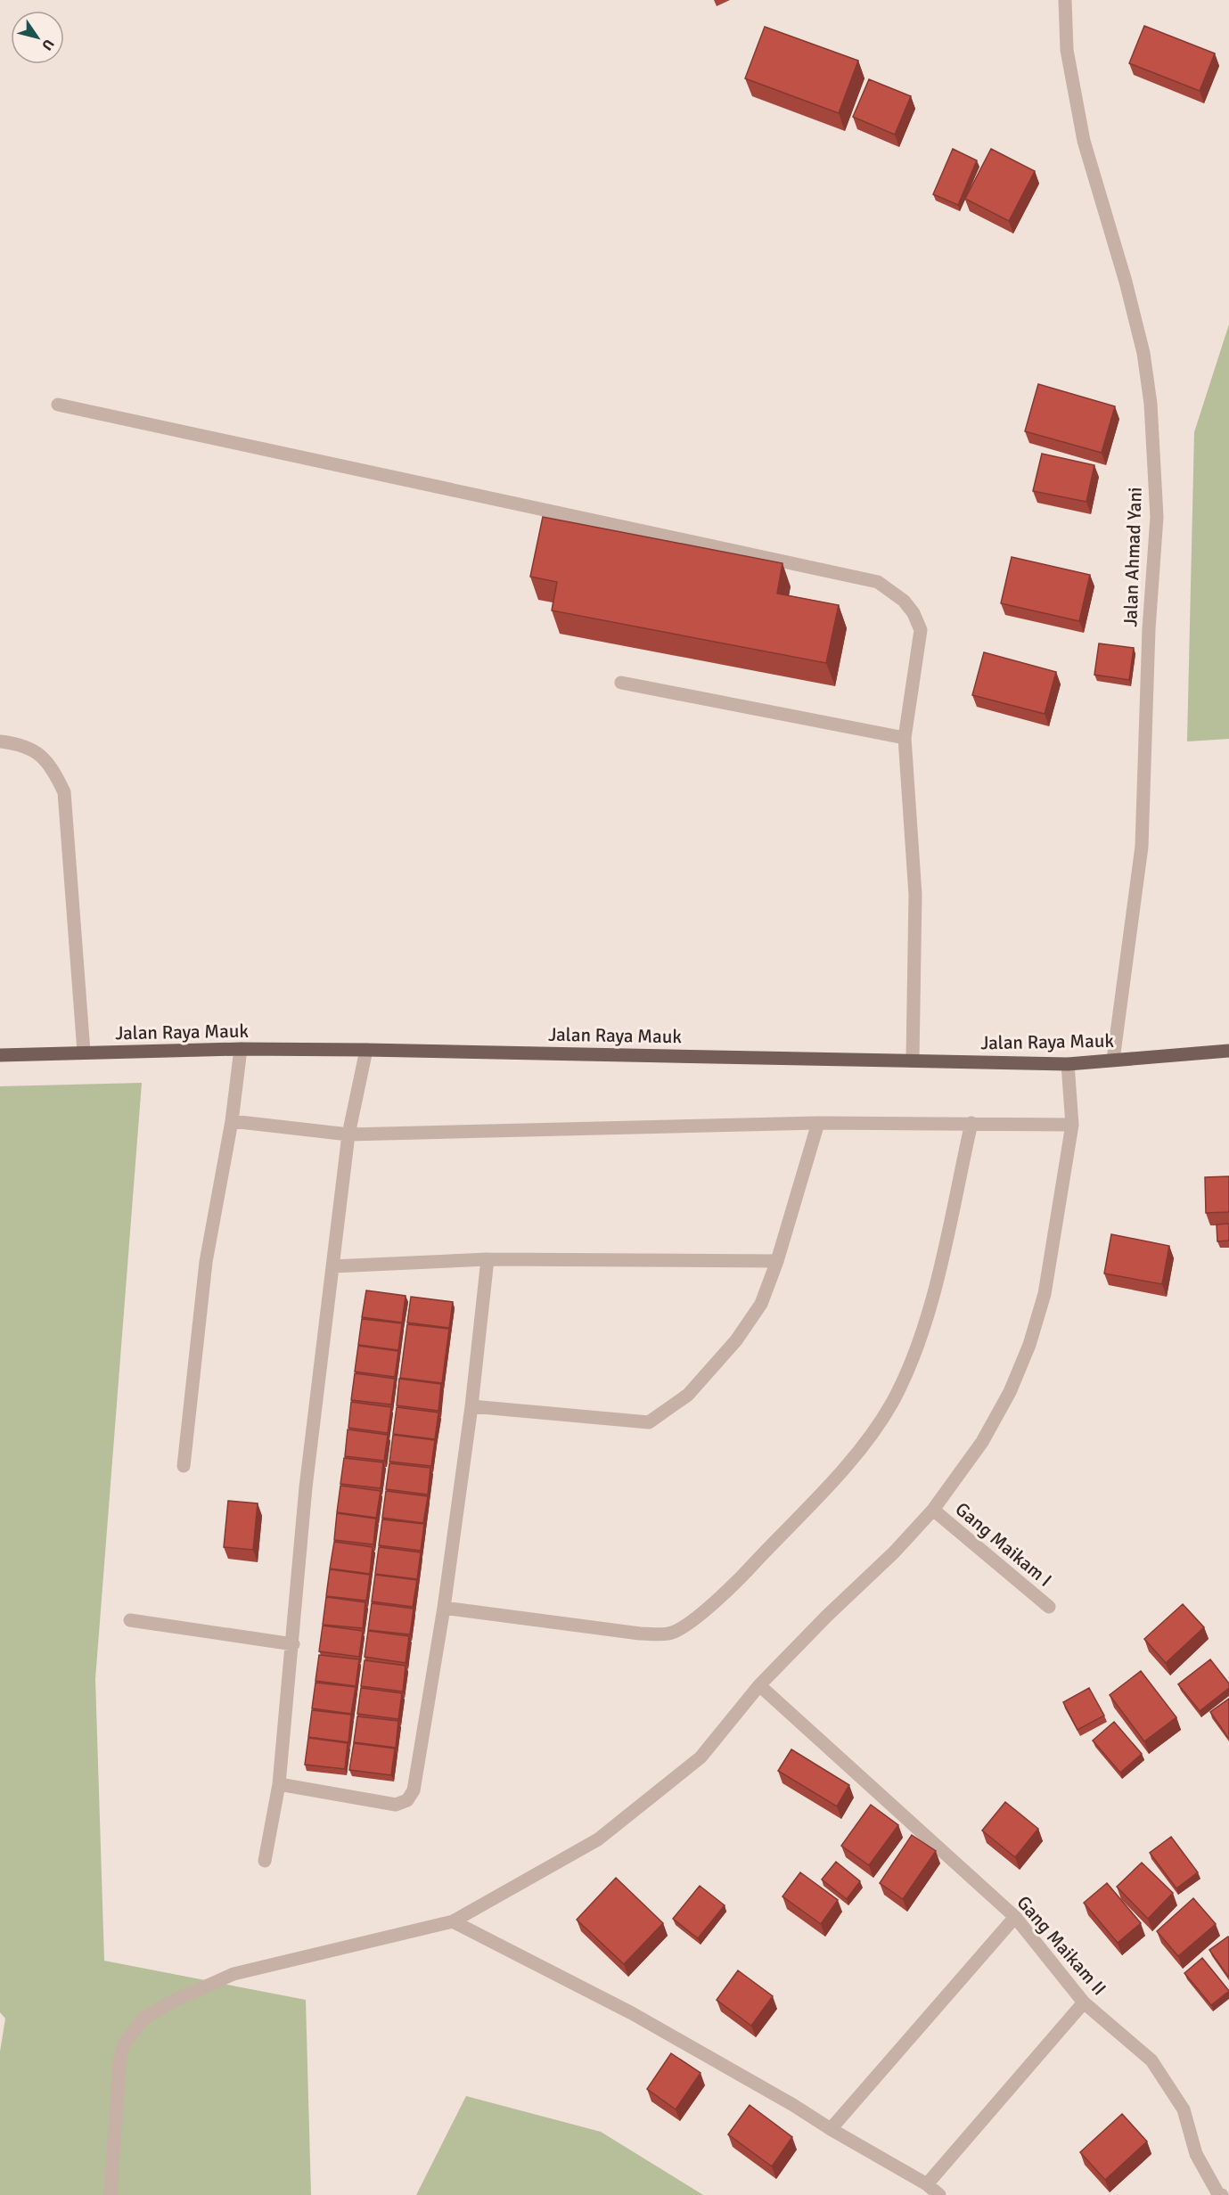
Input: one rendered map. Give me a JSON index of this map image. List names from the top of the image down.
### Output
{
  "streets": {
    "main road": ["Jalan Raya Mauk"],
    "street": ["Jalan Ahmad Yani", "Gang Maikam I", "Gang Maikam II"]
  },
  "crossings": [
    ["Jalan Ahmad Yani", "Jalan Raya Mauk"]
  ],
  "north": "bottom right"
}
